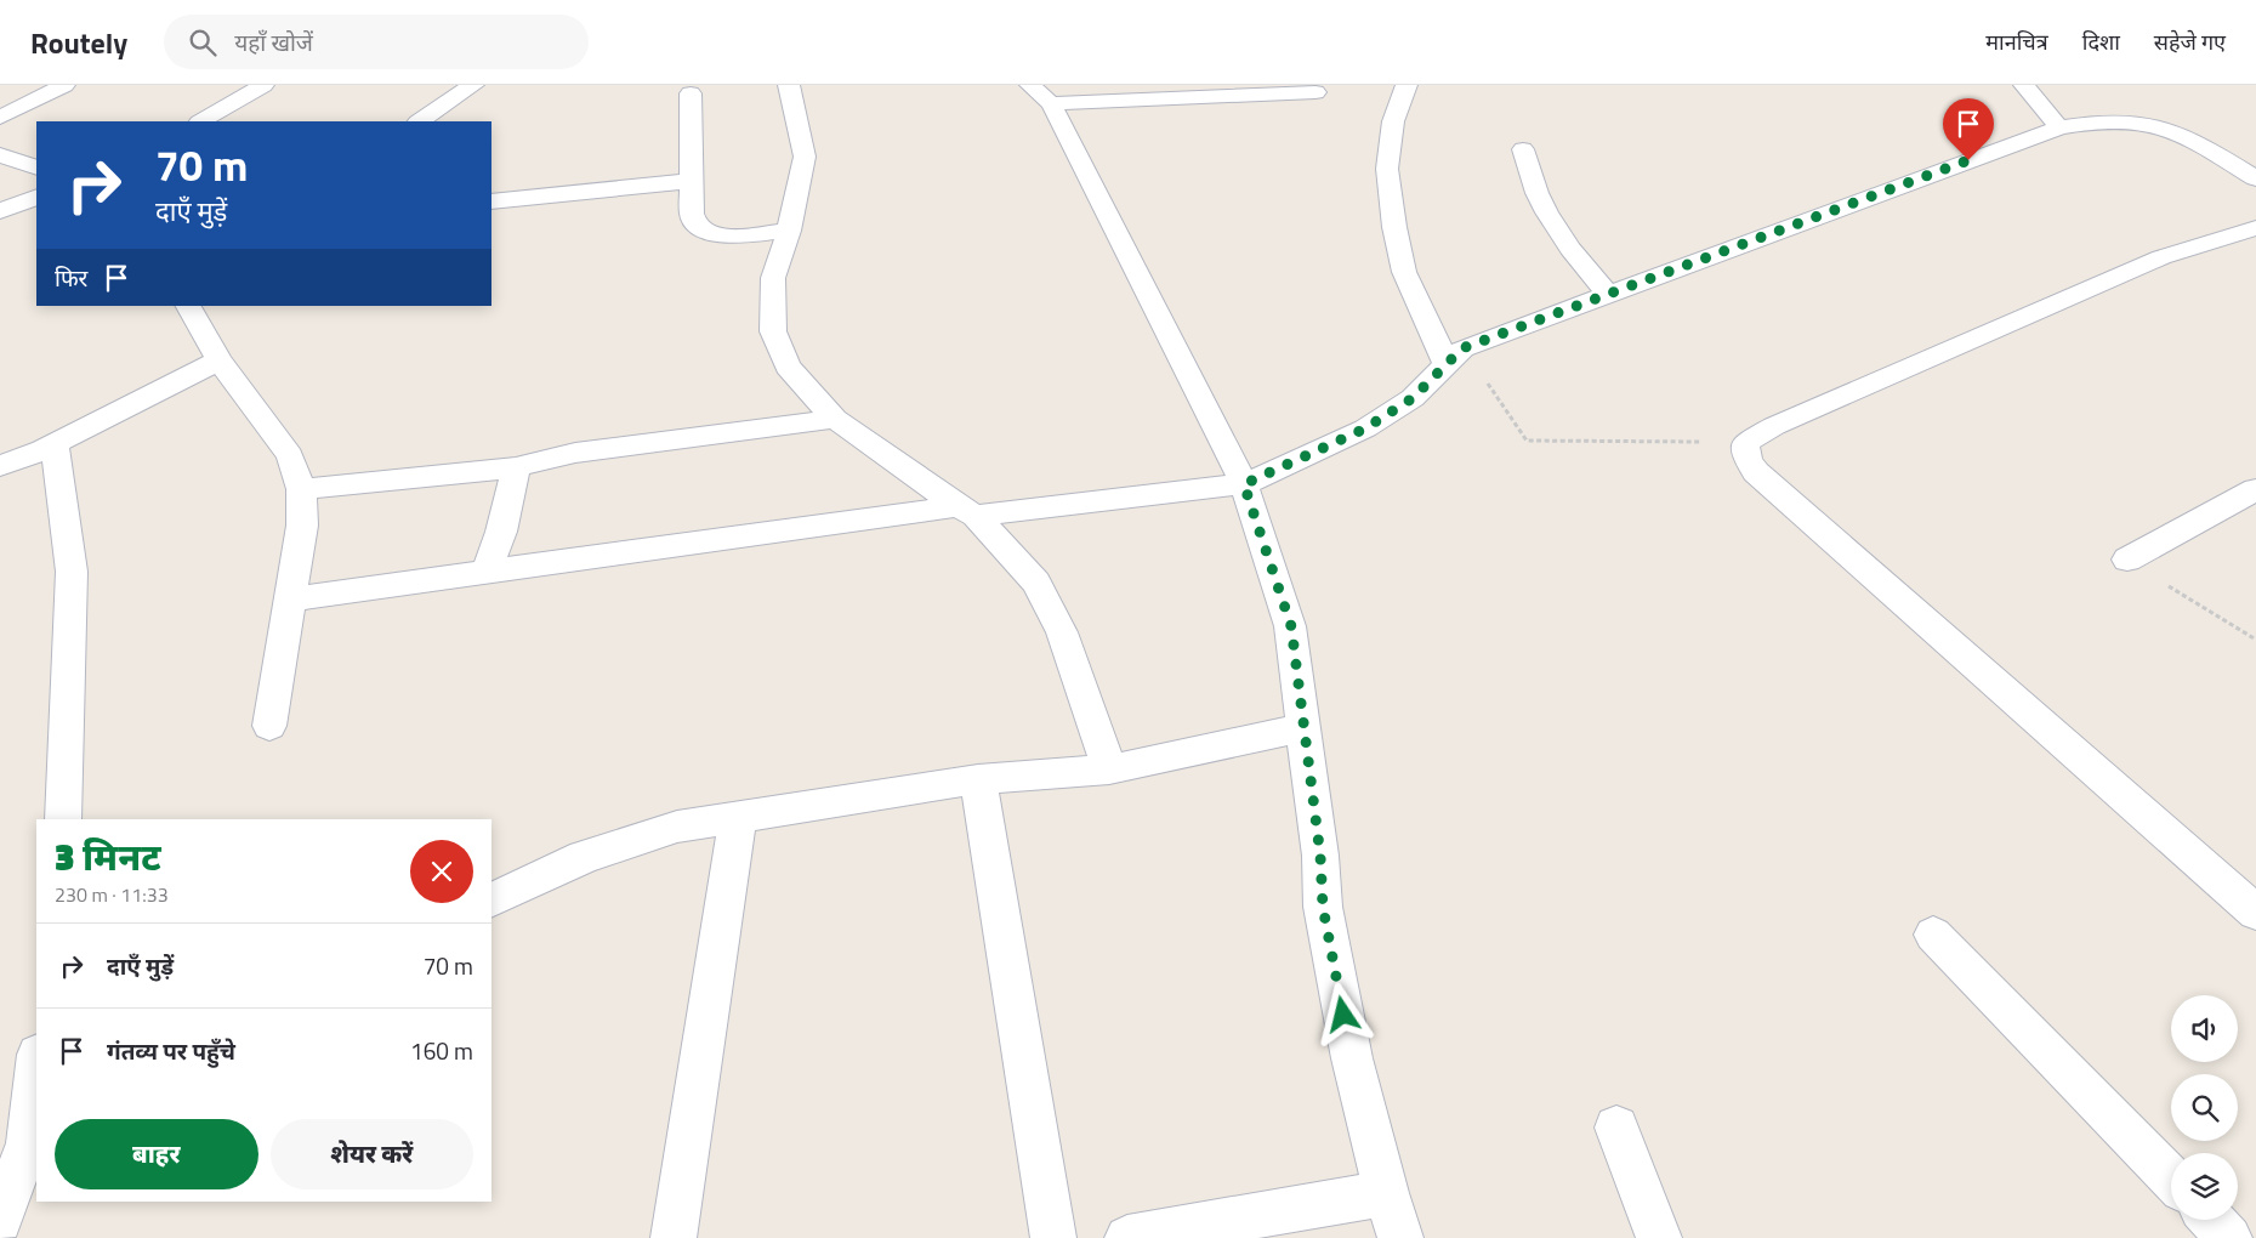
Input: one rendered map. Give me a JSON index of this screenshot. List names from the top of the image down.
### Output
{
  "page": {
    "header": "Routely",
    "search": "यहाँ खोजें",
    "nav": ["मानचित्र", "दिशा", "सहेजे गए"],
    "turn": ["70 m", "दाएँ मुड़ें"],
    "then": "फिर",
    "heading": ["3 मिनट", "230 m · 11:33"],
    "list": [
      {
        "name": "दाएँ मुड़ें",
        "value": "70 m"
      },
      {
        "name": "गंतव्य पर पहुँचे",
        "value": "160 m"
      }
    ],
    "buttons": ["बाहर", "शेयर करें"]
  }
}
